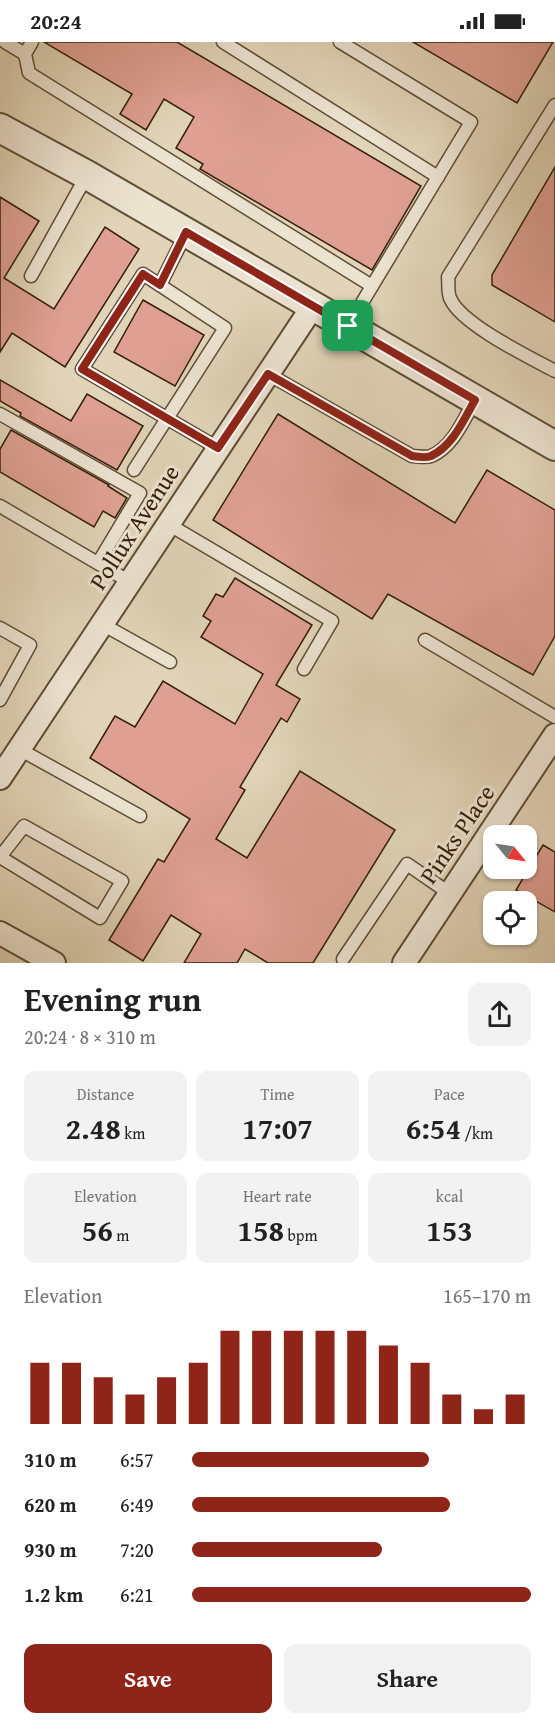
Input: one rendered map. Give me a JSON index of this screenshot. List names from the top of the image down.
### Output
{
  "streets": {
    "street": ["Pollux Avenue", "Pinks Place"]
  },
  "north": "bottom right",
  "page": {
    "status": "20:24",
    "heading": ["Evening run", "20:24 · 8 × 310 m"],
    "stats": [
      ["Distance", "2.48 km"],
      ["Time", "17:07"],
      ["Pace", "6:54 /km"],
      ["Elevation", "56 m"],
      ["Heart rate", "158 bpm"],
      ["kcal", "153"]
    ],
    "chart": ["Elevation", "165–170 m"],
    "list": [
      {
        "name": "310 m",
        "note": "6:57"
      },
      {
        "name": "620 m",
        "note": "6:49"
      },
      {
        "name": "930 m",
        "note": "7:20"
      },
      {
        "name": "1.2 km",
        "note": "6:21"
      }
    ],
    "buttons": ["Save", "Share"]
  }
}
